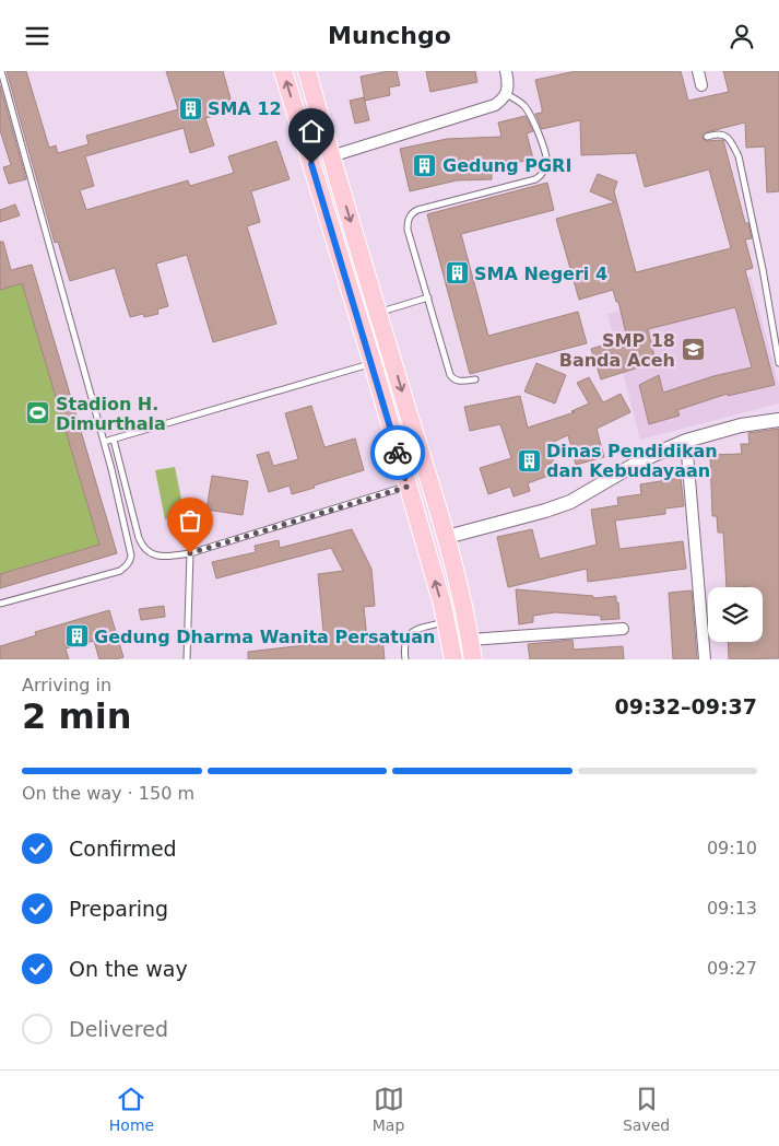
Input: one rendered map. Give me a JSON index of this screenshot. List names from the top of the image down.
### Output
{
  "places": {
    "building": [
      "SMA 12",
      "Gedung PGRI",
      "SMA Negeri 4",
      "Dinas Pendidikan dan Kebudayaan",
      "Gedung Dharma Wanita Persatuan"
    ],
    "school or university": ["SMP 18 Banda Aceh"],
    "sports": ["Stadion H. Dimurthala"]
  },
  "page": {
    "header": "Munchgo",
    "heading": ["2 min", "Arriving in", "09:32–09:37"],
    "bar": "On the way · 150 m",
    "list": [
      ["Confirmed", "09:10"],
      ["Preparing", "09:13"],
      ["On the way", "09:27"],
      "Delivered"
    ],
    "tabs": ["Home", "Map", "Saved"]
  }
}
